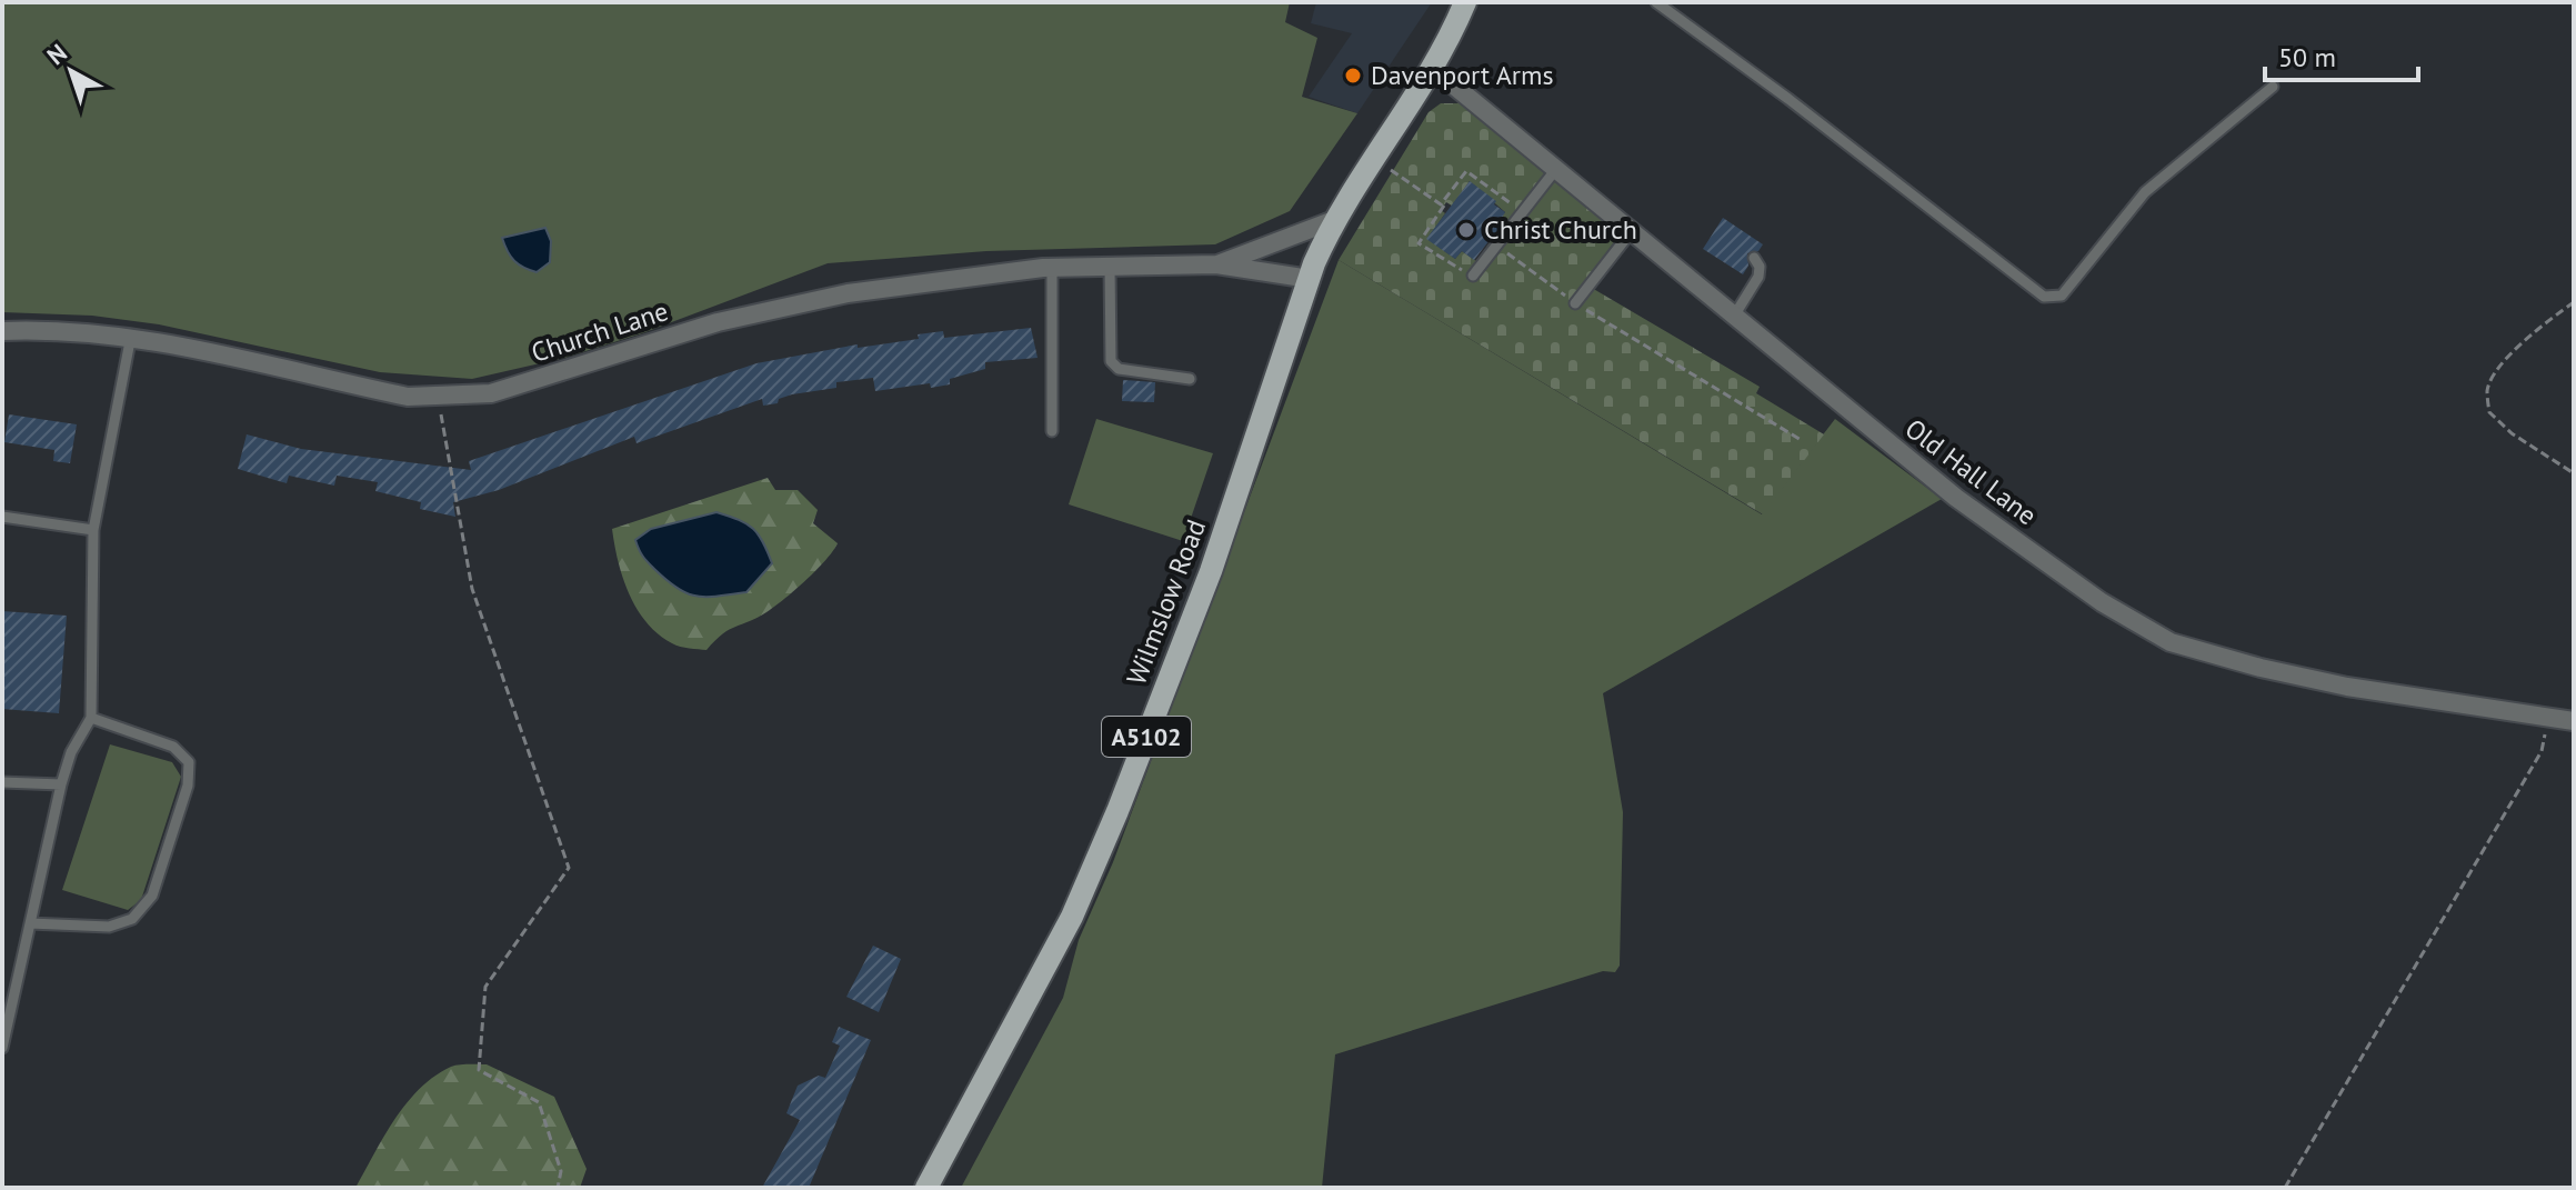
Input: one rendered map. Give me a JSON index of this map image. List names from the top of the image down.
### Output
{
  "streets": {
    "main road": ["Wilmslow Road", "A5102"],
    "street": ["Church Lane", "Old Hall Lane"]
  },
  "crossings": [
    ["Church Lane", "Wilmslow Road"],
    ["Church Lane", "A5102"],
    ["Old Hall Lane", "A5102"],
    ["Wilmslow Road", "A5102"]
  ],
  "places": ["Davenport Arms", "Christ Church"],
  "scale_bar": "50 m",
  "north": "top left"
}
